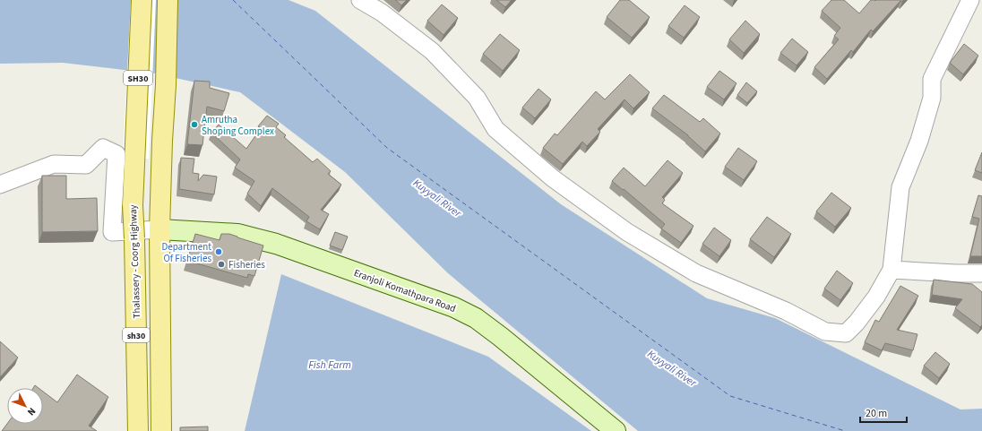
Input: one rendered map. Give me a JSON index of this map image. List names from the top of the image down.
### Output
{
  "streets": {
    "main road": [
      "SH30",
      "Thalassery - Coorg Highway",
      "Eranjoli Komathpara Road",
      "sh30"
    ]
  },
  "crossings": [
    ["SH30", "Eranjoli Komathpara Road"]
  ],
  "water": ["Kuyyali River", "Fish Farm"],
  "places": ["Amrutha Shoping Complex", "Department Of Fisheries", "Fisheries"],
  "scale_bar": "20 m",
  "north": "bottom right"
}
